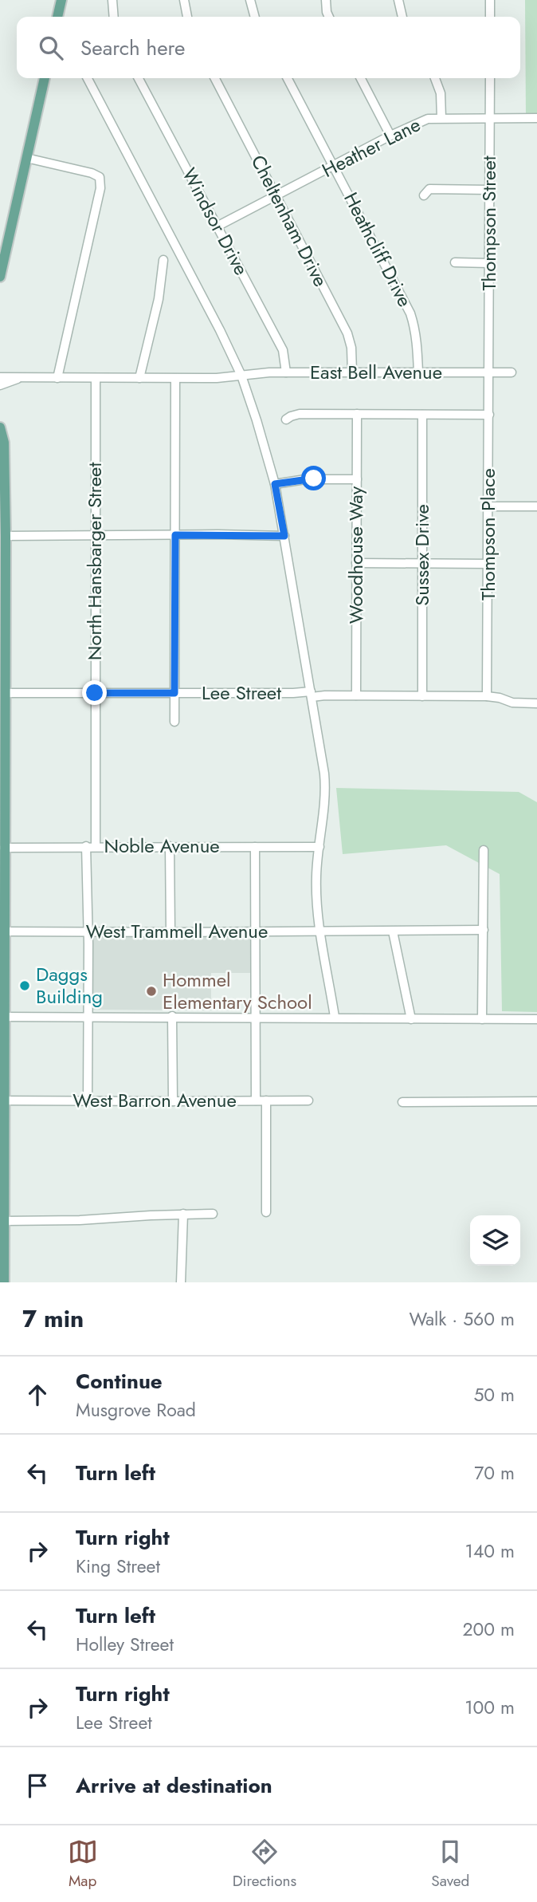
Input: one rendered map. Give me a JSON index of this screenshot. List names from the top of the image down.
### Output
{
  "streets": {
    "street": [
      "Heather Lane",
      "Cheltenham Drive",
      "Windsor Drive",
      "Thompson Street",
      "Heathcliff Drive",
      "East Bell Avenue",
      "Thompson Place",
      "Woodhouse Way",
      "Sussex Drive",
      "North Hansbarger Street",
      "Lee Street",
      "Noble Avenue",
      "West Trammell Avenue",
      "West Barron Avenue"
    ]
  },
  "crossings": [
    ["Heather Lane", "Cheltenham Drive"],
    ["Heather Lane", "Windsor Drive"],
    ["Heather Lane", "Thompson Street"],
    ["Heather Lane", "Heathcliff Drive"],
    ["Cheltenham Drive", "East Bell Avenue"],
    ["Windsor Drive", "East Bell Avenue"],
    ["Thompson Street", "East Bell Avenue"],
    ["Thompson Street", "Thompson Place"],
    ["Heathcliff Drive", "East Bell Avenue"],
    ["East Bell Avenue", "Thompson Place"],
    ["East Bell Avenue", "North Hansbarger Street"],
    ["Thompson Place", "Lee Street"],
    ["Woodhouse Way", "Lee Street"],
    ["Sussex Drive", "Lee Street"],
    ["North Hansbarger Street", "Lee Street"],
    ["North Hansbarger Street", "Noble Avenue"]
  ],
  "places": ["Daggs Building", "Hommel Elementary School"],
  "page": {
    "search": "Search here",
    "heading": ["7 min", "Walk · 560 m"],
    "list": [
      ["Continue", "Musgrove Road", "50 m"],
      ["Turn left", "70 m"],
      ["Turn right", "King Street", "140 m"],
      ["Turn left", "Holley Street", "200 m"],
      ["Turn right", "Lee Street", "100 m"],
      "Arrive at destination"
    ],
    "nav": ["Map", "Directions", "Saved"]
  }
}
